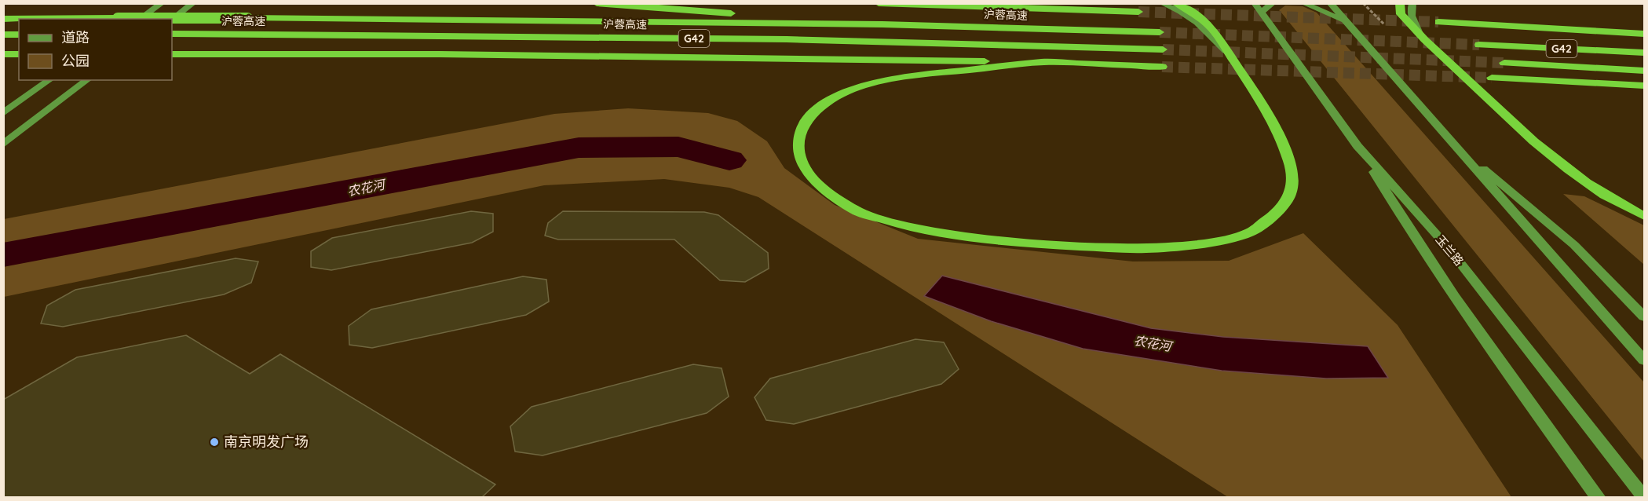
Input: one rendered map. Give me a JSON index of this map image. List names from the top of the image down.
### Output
{
  "streets": {
    "highway": ["沪蓉高速", "G42"],
    "main road": ["玉兰路"]
  },
  "water": ["农花河"],
  "places": ["南京明发广场"],
  "legend": ["道路", "公园"]
}
